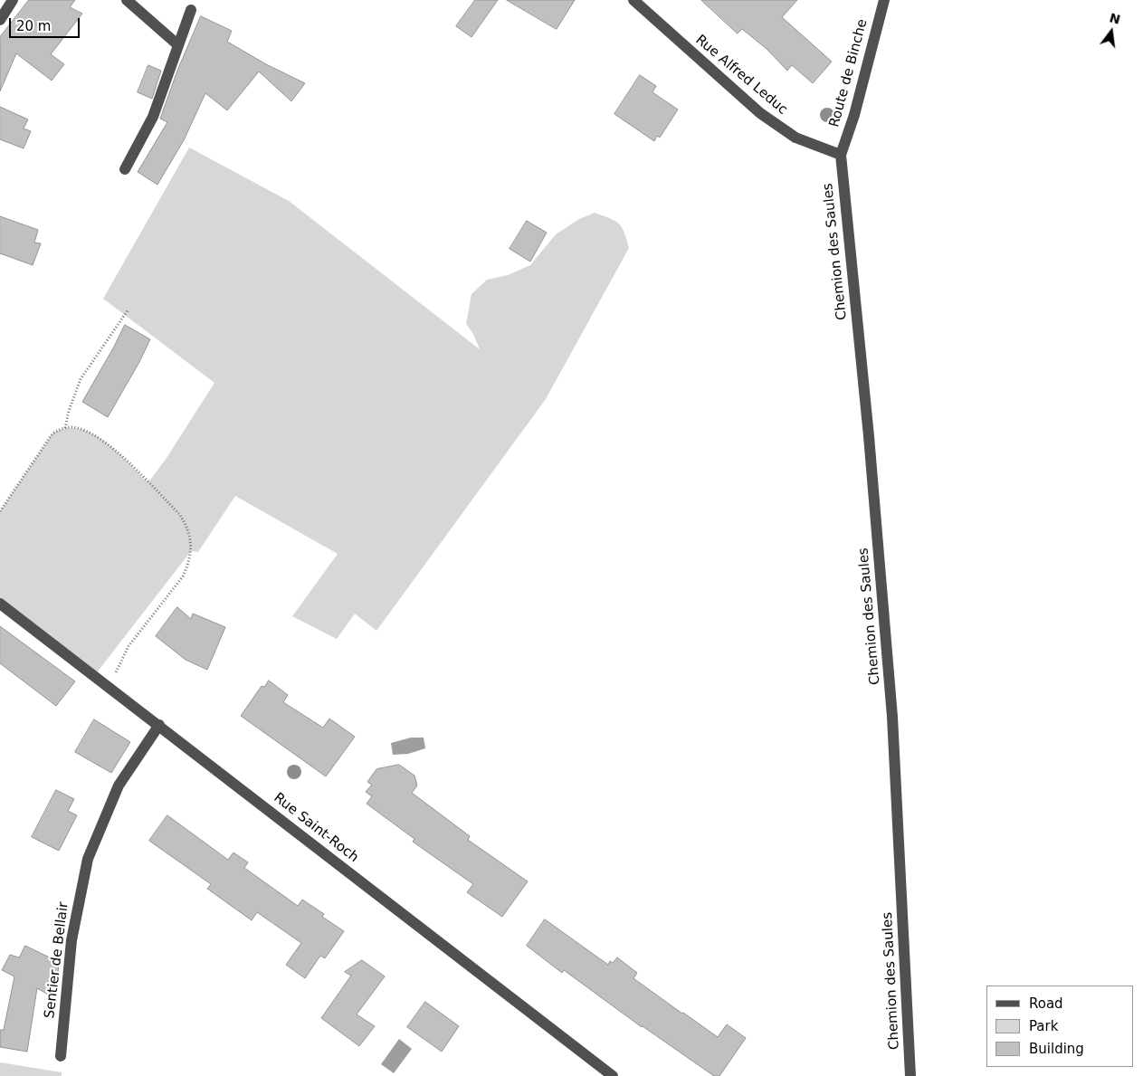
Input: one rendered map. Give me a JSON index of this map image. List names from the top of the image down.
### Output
{
  "streets": {
    "street": [
      "Route de Binche",
      "Rue Alfred Leduc",
      "Chemion des Saules",
      "Rue Saint-Roch",
      "Sentier de Bellair"
    ]
  },
  "crossings": [
    ["Route de Binche", "Rue Alfred Leduc"],
    ["Route de Binche", "Chemion des Saules"],
    ["Rue Alfred Leduc", "Chemion des Saules"],
    ["Rue Saint-Roch", "Sentier de Bellair"]
  ],
  "legend": ["Road", "Park", "Building"],
  "scale_bar": "20 m",
  "north": "top"
}
